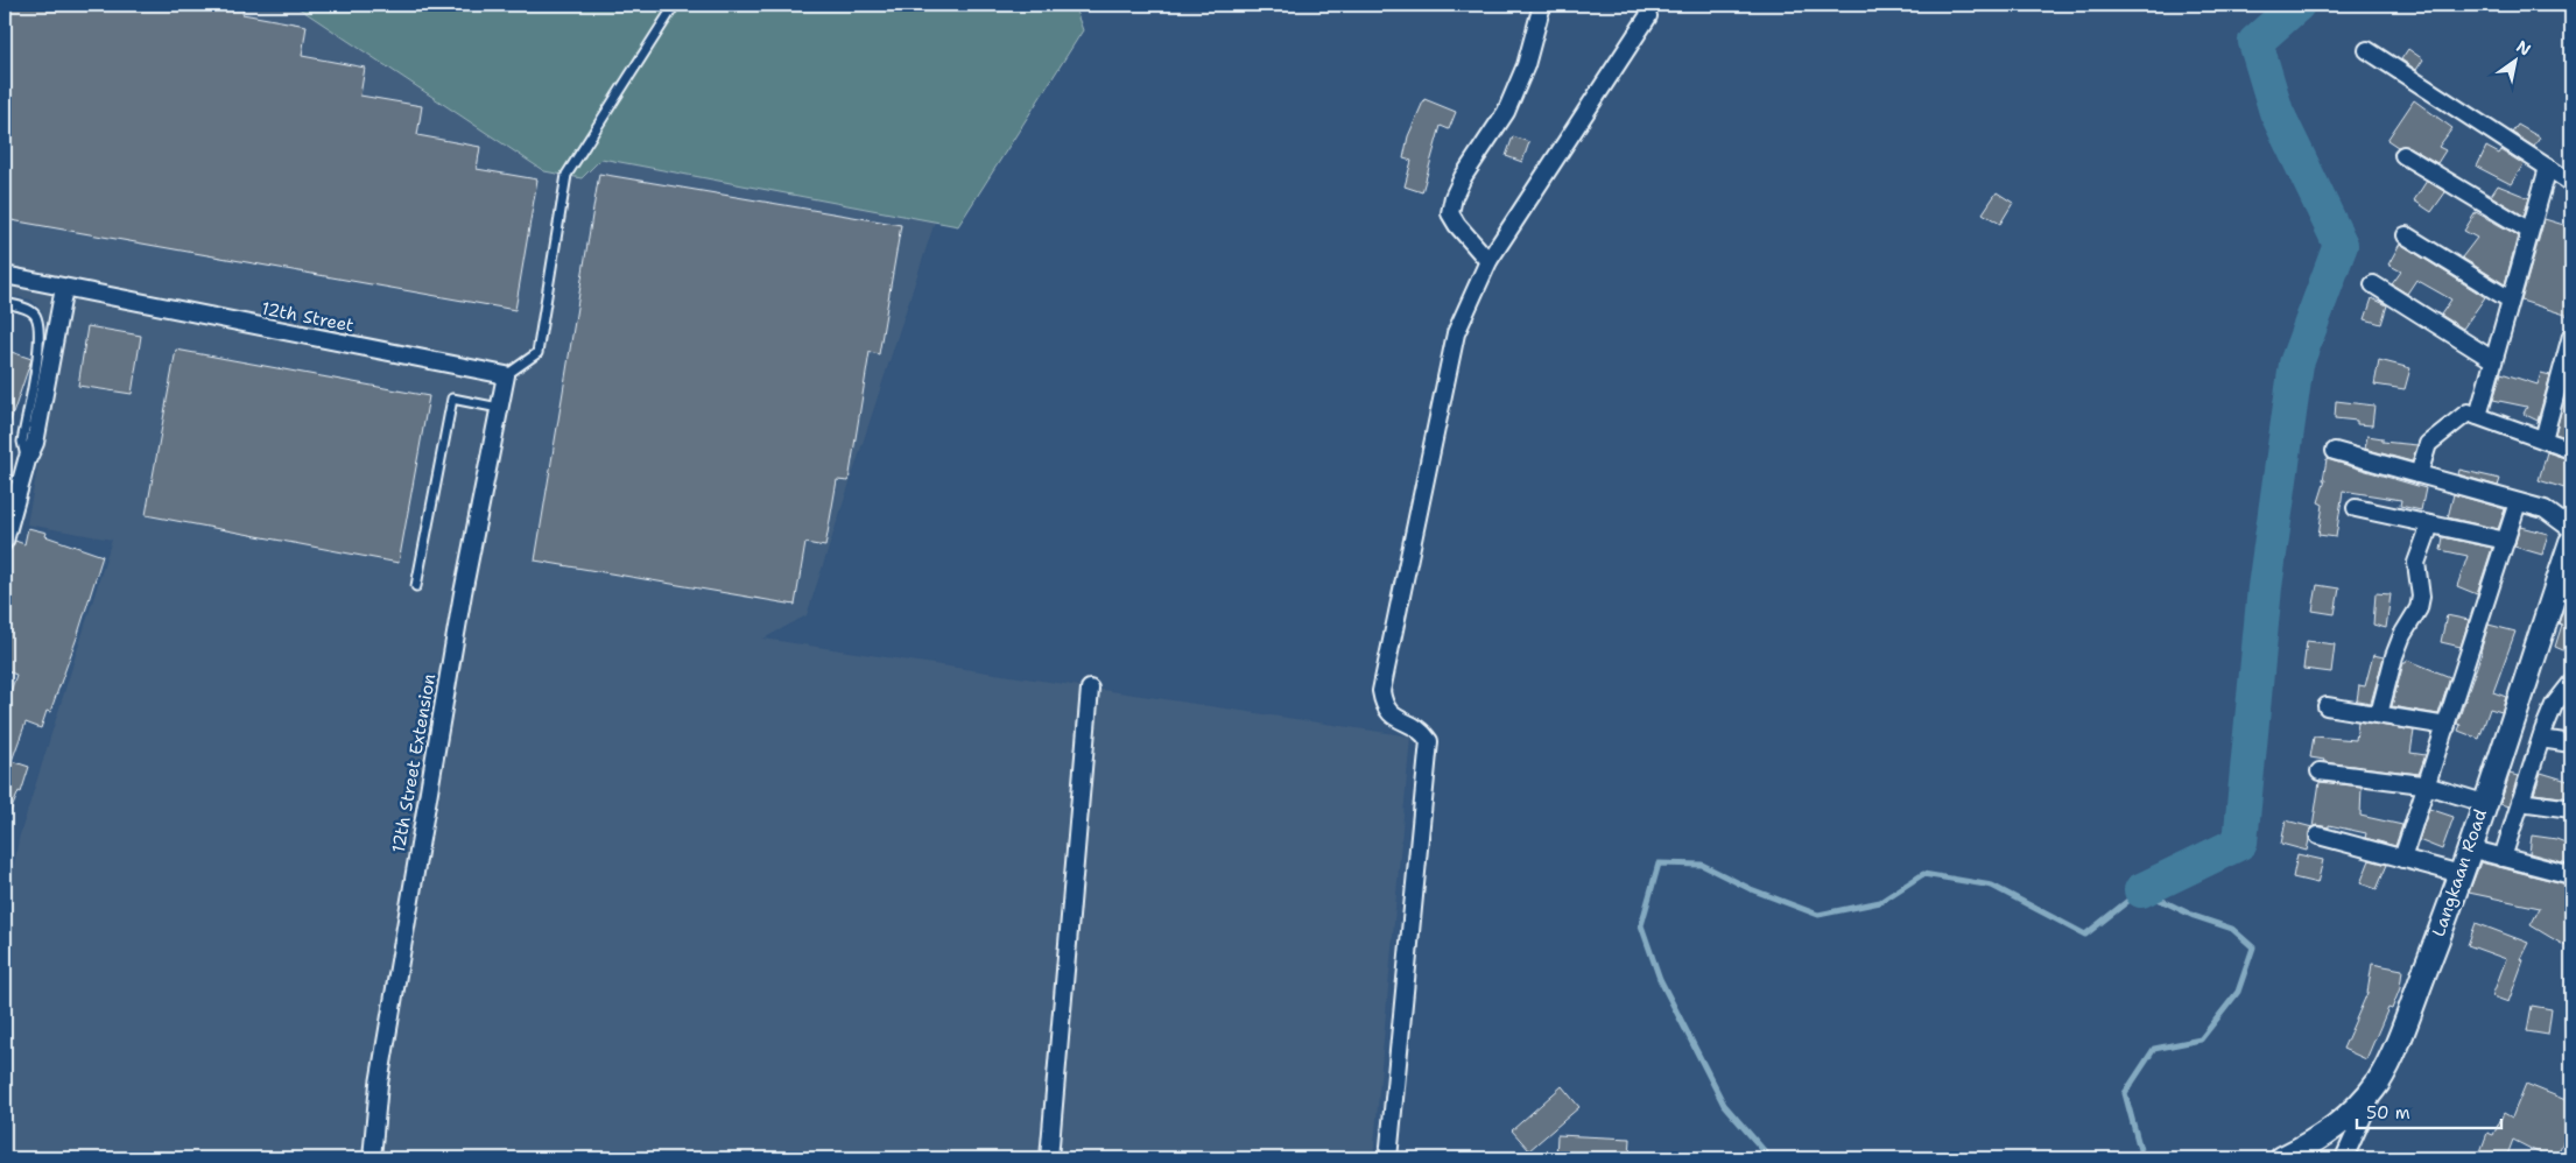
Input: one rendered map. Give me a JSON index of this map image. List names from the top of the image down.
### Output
{
  "streets": {
    "street": ["12th Street", "12th Street Extension", "Langkaan Road"]
  },
  "crossings": [
    ["12th Street", "12th Street Extension"]
  ],
  "scale_bar": "50 m",
  "north": "top right"
}
